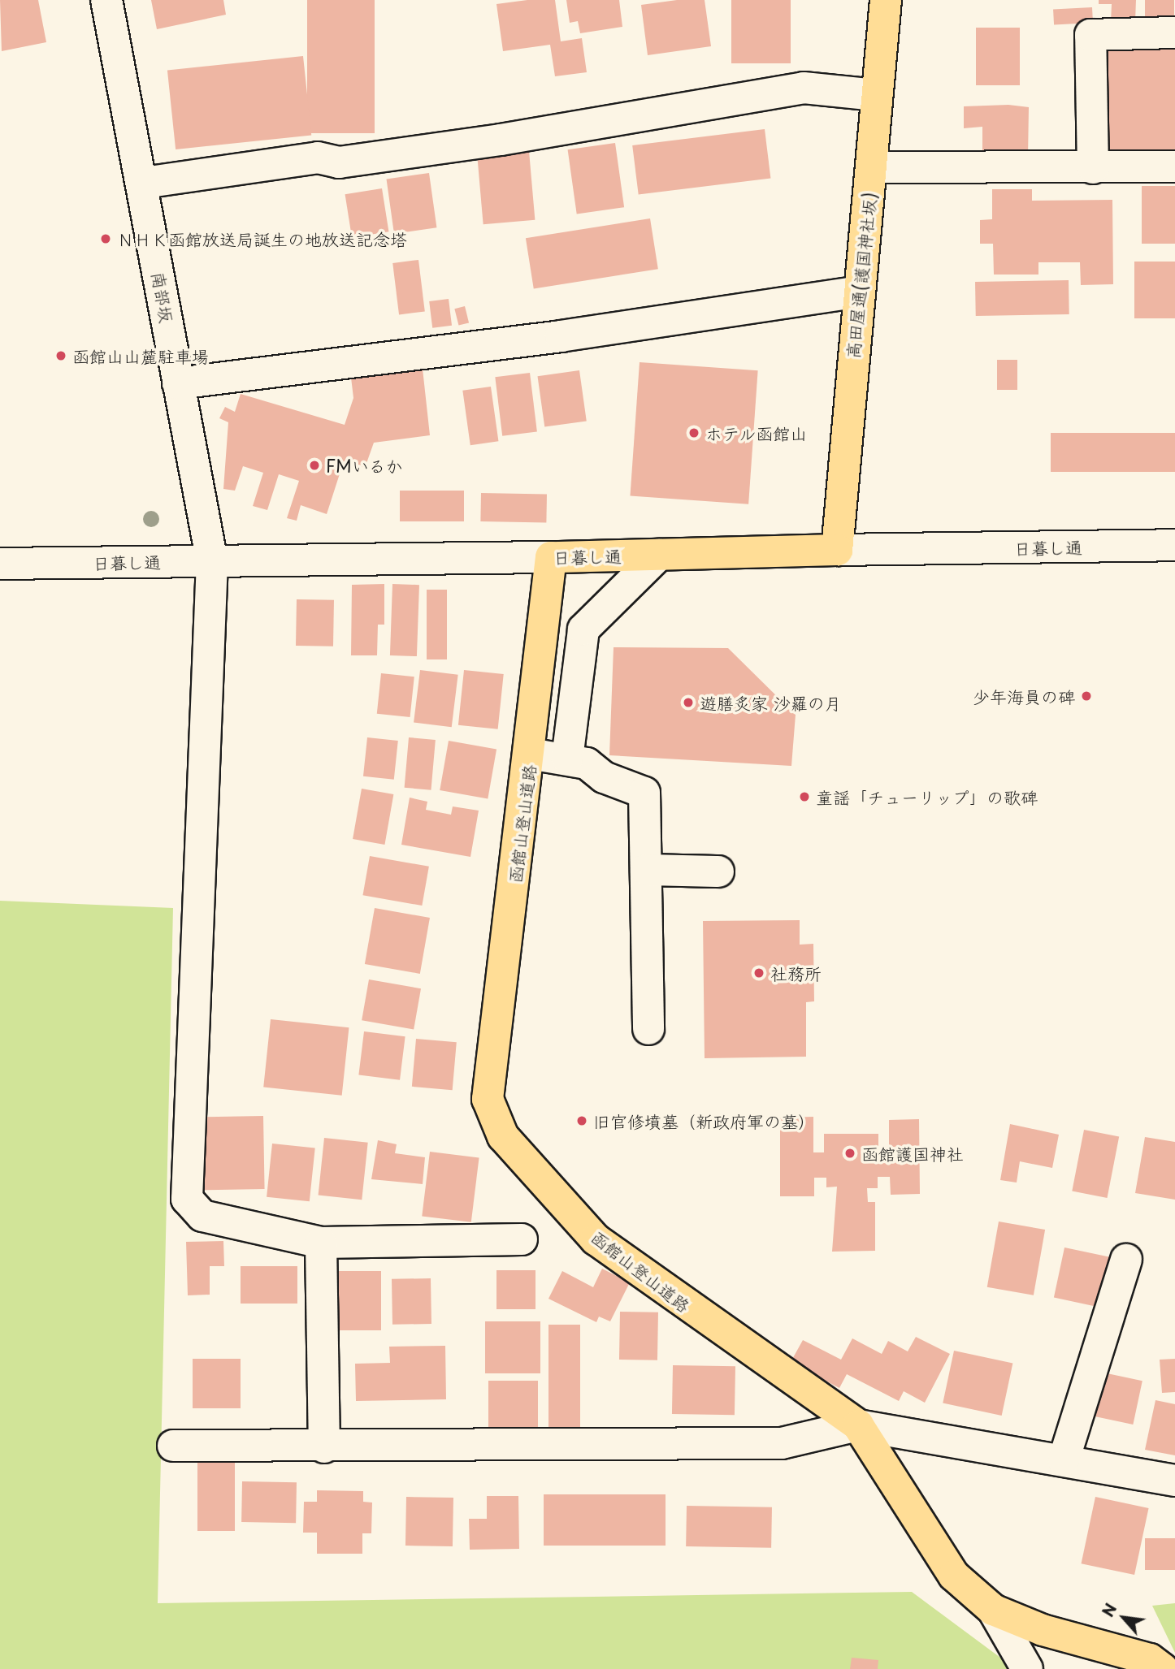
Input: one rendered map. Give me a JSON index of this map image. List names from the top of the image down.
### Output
{
  "streets": {
    "main road": ["高田屋通(護国神社坂)", "日暮し通", "函館山登山道路"],
    "street": ["南部坂"]
  },
  "crossings": [
    ["高田屋通(護国神社坂)", "日暮し通"],
    ["南部坂", "日暮し通"],
    ["日暮し通", "函館山登山道路"]
  ],
  "places": [
    "ＮＨＫ函館放送局誕生の地放送記念塔",
    "函館山山麓駐車場",
    "ホテル函館山",
    "FMいるか",
    "少年海員の碑",
    "遊膳炙家 沙羅の月",
    "童謡「チューリップ」の歌碑",
    "社務所",
    "旧官修墳墓（新政府軍の墓）",
    "函館護国神社"
  ],
  "north": "top left"
}
